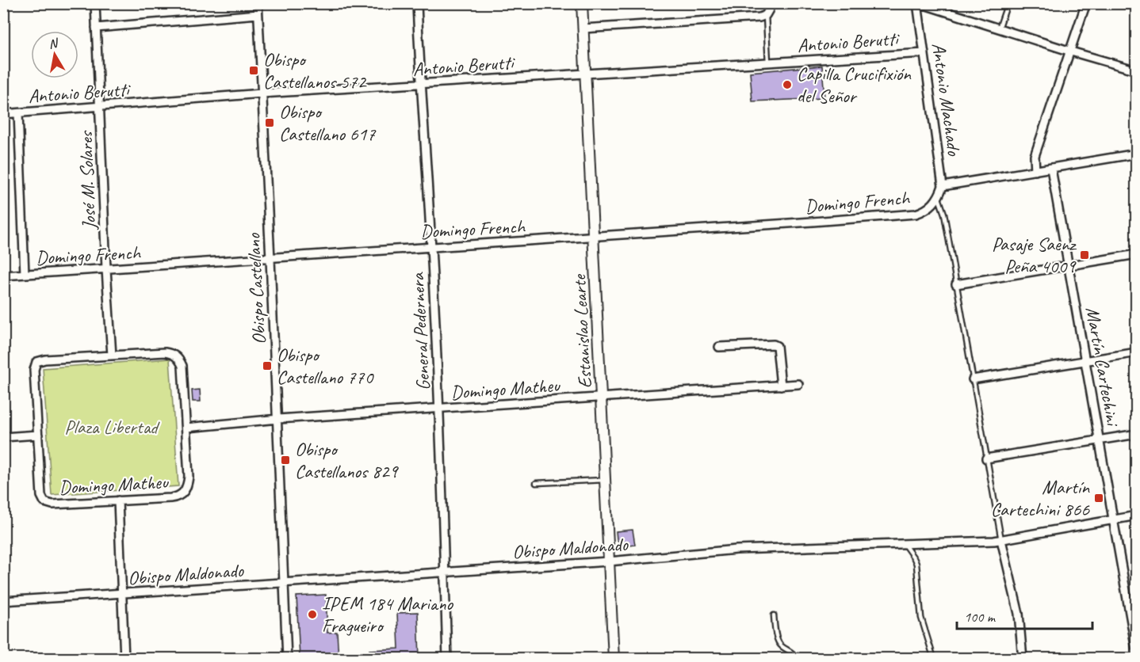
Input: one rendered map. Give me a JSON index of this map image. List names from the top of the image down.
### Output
{
  "streets": {
    "street": [
      "Antonio Berutti",
      "Antonio Machado",
      "José M. Solares",
      "Domingo French",
      "Obispo Castellano",
      "General Pedernera",
      "Estanislao Learte",
      "Martín Cartechini",
      "Domingo Matheu",
      "Obispo Maldonado"
    ]
  },
  "crossings": [
    ["Antonio Berutti", "Antonio Machado"],
    ["Antonio Berutti", "José M. Solares"],
    ["Antonio Berutti", "Obispo Castellano"],
    ["Antonio Berutti", "General Pedernera"],
    ["Antonio Berutti", "Estanislao Learte"],
    ["Antonio Machado", "Domingo French"],
    ["José M. Solares", "Domingo French"],
    ["Domingo French", "Obispo Castellano"],
    ["Domingo French", "General Pedernera"],
    ["Domingo French", "Estanislao Learte"],
    ["Obispo Castellano", "Domingo Matheu"],
    ["Obispo Castellano", "Obispo Maldonado"],
    ["General Pedernera", "Domingo Matheu"],
    ["General Pedernera", "Obispo Maldonado"],
    ["Estanislao Learte", "Domingo Matheu"],
    ["Estanislao Learte", "Obispo Maldonado"],
    ["Martín Cartechini", "Obispo Maldonado"]
  ],
  "parks": ["Plaza Libertad"],
  "places": {
    "transit": [
      "Obispo Castellanos 572",
      "Obispo Castellano 617",
      "Pasaje Saenz Peña 4009",
      "Obispo Castellano 770",
      "Obispo Castellanos 829",
      "Martín Cartechini 866"
    ],
    "other": ["Capilla Crucifixión del Señor", "IPEM 184 Mariano Fragueiro"]
  },
  "scale_bar": "100 m",
  "north": "top"
}
